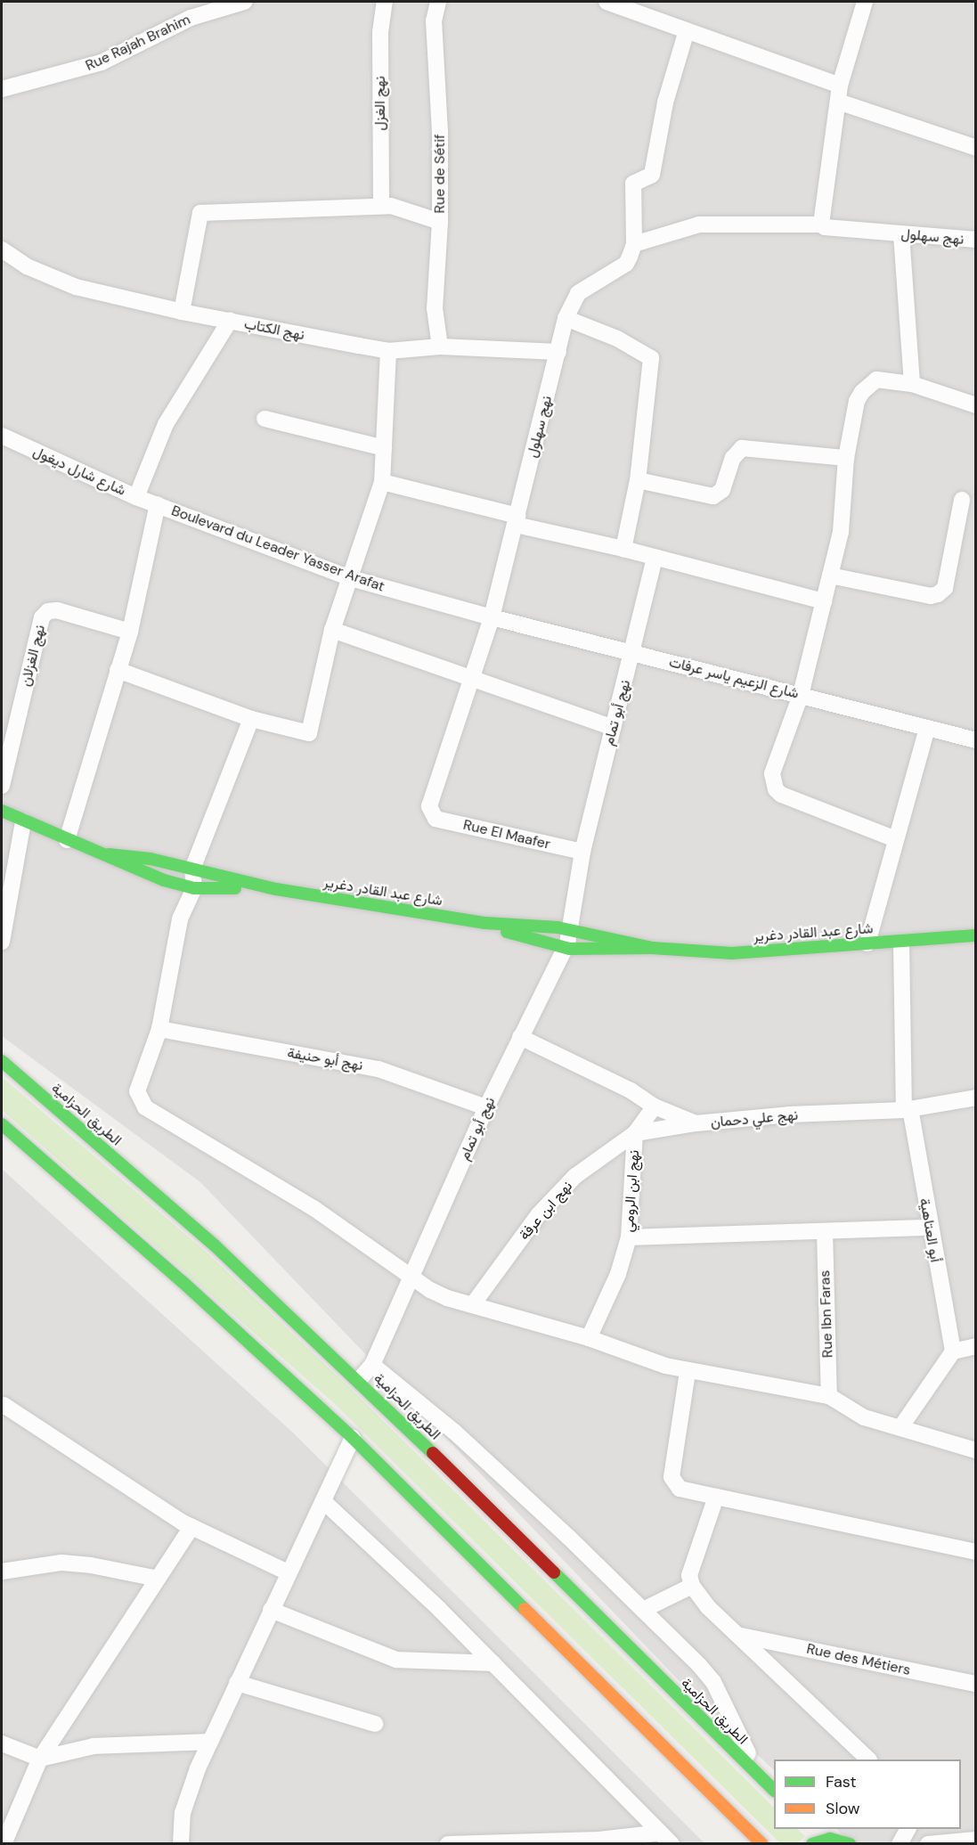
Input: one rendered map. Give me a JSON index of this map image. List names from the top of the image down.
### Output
{
  "streets": {
    "main road": ["شارع عبد القادر دغرير", "الطريق الحزامية"],
    "street": [
      "Rue Rajah Brahim",
      "نهج الغزل",
      "Rue de Sétif",
      "نهج سهلول",
      "نهج الكتاب",
      "شارع شارل ديغول",
      "Boulevard du Leader Yasser Arafat",
      "نهج الغزلان",
      "شارع الزعيم ياسر عرفات",
      "نهج أبو تمام",
      "Rue El Maafer",
      "نهج أبو حنيفة",
      "نهج علي دحمان",
      "نهج ابن الرومي",
      "نهج ابن عرفة",
      "أبو العتاهية",
      "Rue Ibn Faras",
      "Rue des Métiers"
    ]
  },
  "crossings": [
    ["Rue de Sétif", "نهج الكتاب"],
    ["نهج سهلول", "نهج الكتاب"],
    ["نهج سهلول", "Boulevard du Leader Yasser Arafat"],
    ["نهج سهلول", "شارع الزعيم ياسر عرفات"],
    ["نهج سهلول", "Rue El Maafer"],
    ["شارع شارل ديغول", "Boulevard du Leader Yasser Arafat"],
    ["Boulevard du Leader Yasser Arafat", "شارع الزعيم ياسر عرفات"],
    ["شارع الزعيم ياسر عرفات", "نهج أبو تمام"],
    ["نهج أبو تمام", "Rue El Maafer"],
    ["نهج أبو تمام", "شارع عبد القادر دغرير"],
    ["نهج أبو تمام", "نهج أبو حنيفة"],
    ["نهج أبو تمام", "الطريق الحزامية"],
    ["نهج أبو تمام", "نهج علي دحمان"],
    ["شارع عبد القادر دغرير", "أبو العتاهية"],
    ["نهج علي دحمان", "أبو العتاهية"],
    ["نهج ابن الرومي", "نهج ابن عرفة"]
  ],
  "legend": ["Fast", "Slow"]
}
